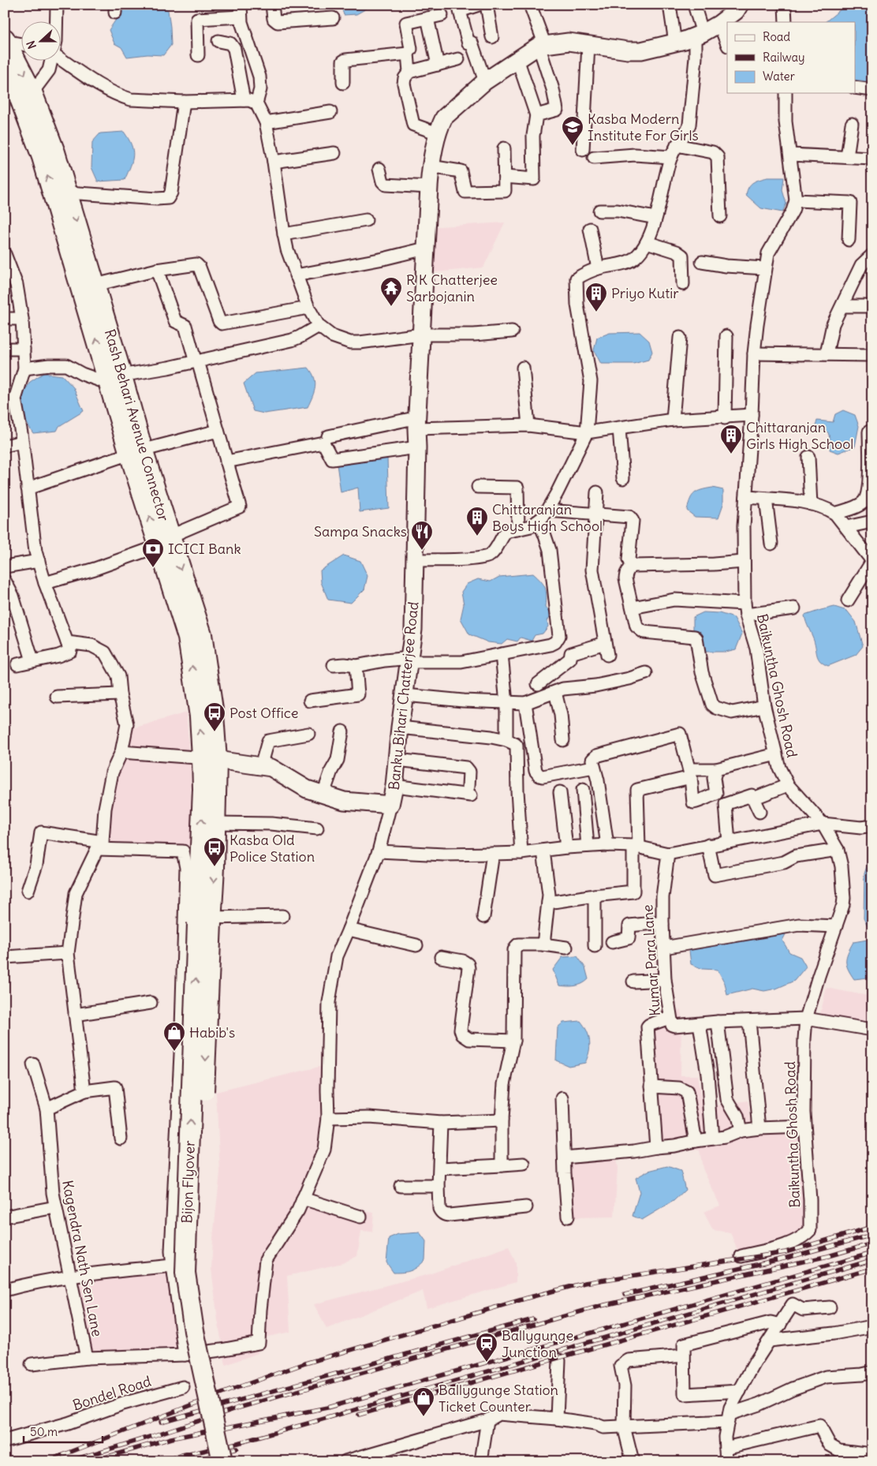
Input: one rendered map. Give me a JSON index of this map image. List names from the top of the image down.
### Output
{
  "streets": {
    "main road": ["Rash Behari Avenue Connector", "Banku Bihari Chatterjee Road", "Bijon Flyover"],
    "street": [
      "Baikuntha Ghosh Road",
      "Kumar Para Lane",
      "Kagendra Nath Sen Lane",
      "Bondel Road"
    ]
  },
  "crossings": [
    ["Rash Behari Avenue Connector", "Bijon Flyover"],
    ["Baikuntha Ghosh Road", "Kumar Para Lane"]
  ],
  "places": {
    "school or university": ["Kasba Modern Institute For Girls"],
    "temple": ["R K Chatterjee Sarbojanin"],
    "building": ["Priyo Kutir", "Chittaranjan Girls High School", "Chittaranjan Boys High School"],
    "restaurant": ["Sampa Snacks"],
    "bank": ["ICICI Bank"],
    "bus stop": ["Post Office", "Kasba Old Police Station"],
    "shop": ["Habib's", "Ballygunge Station Ticket Counter"],
    "station": ["Ballygunge Junction"]
  },
  "legend": ["Road", "Railway", "Water"],
  "scale_bar": "50 m",
  "north": "left"
}
